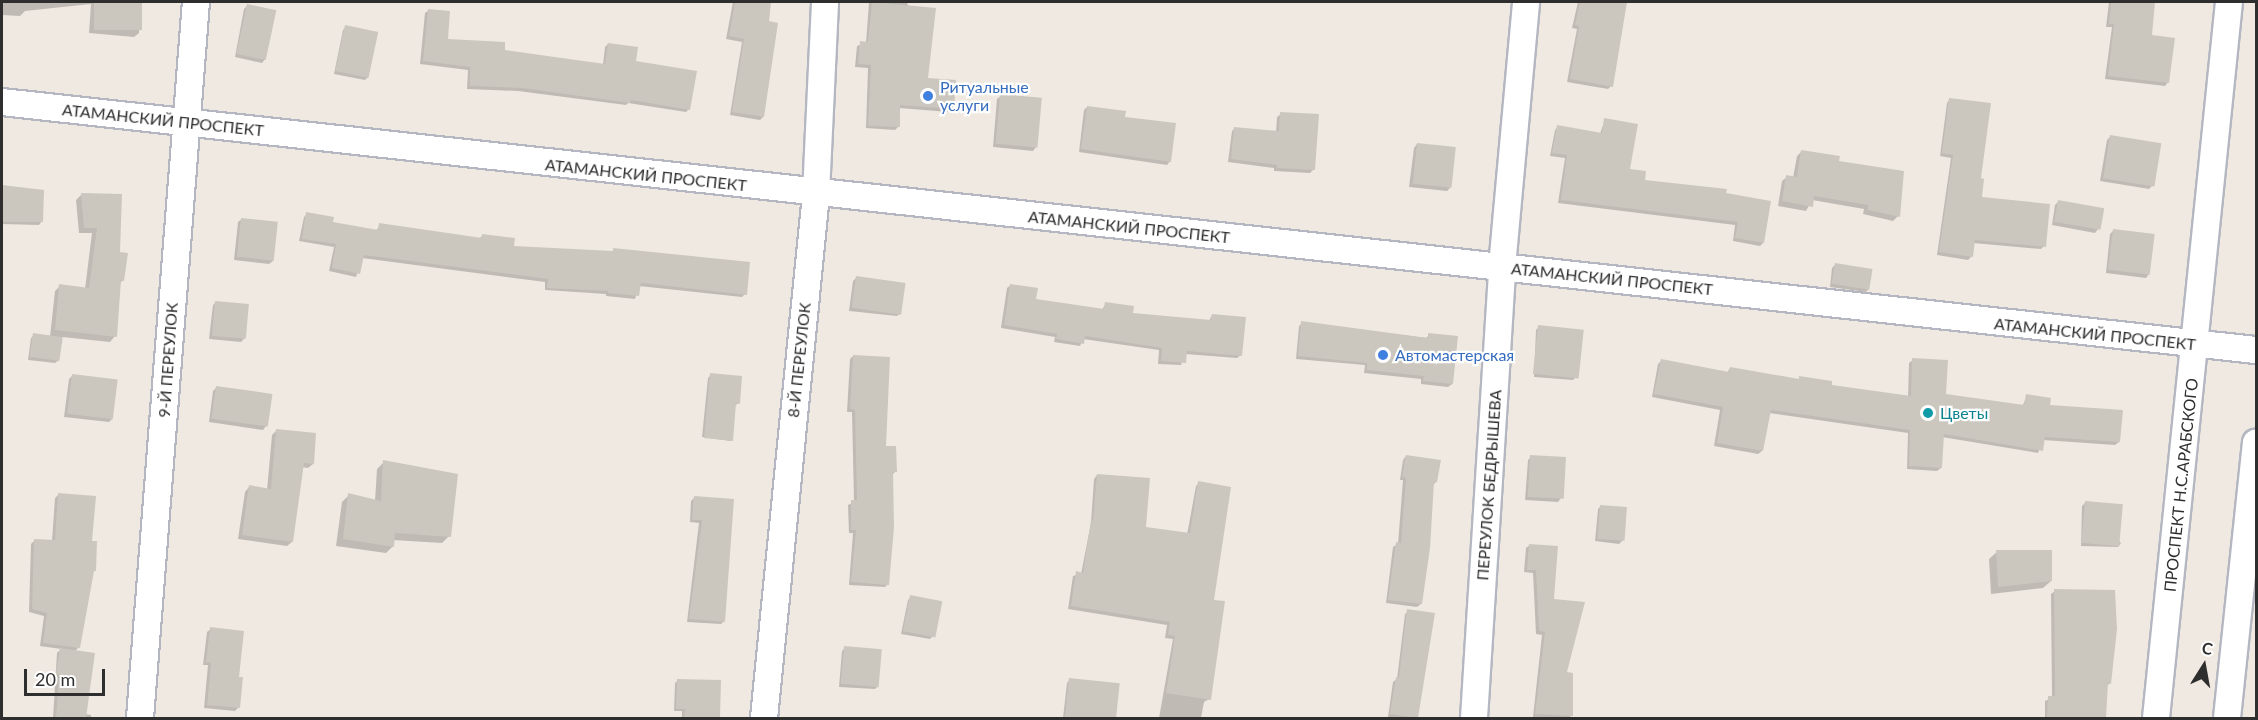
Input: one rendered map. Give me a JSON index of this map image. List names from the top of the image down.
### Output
{
  "streets": {
    "street": [
      "АТАМАНСКИЙ ПРОСПЕКТ",
      "9-Й ПЕРЕУЛОК",
      "8-Й ПЕРЕУЛОК",
      "ПЕРЕУЛОК БЕДРЫШЕВА",
      "ПРОСПЕКТ Н.С.АРАБСКОГО"
    ]
  },
  "crossings": [
    ["АТАМАНСКИЙ ПРОСПЕКТ", "9-Й ПЕРЕУЛОК"],
    ["АТАМАНСКИЙ ПРОСПЕКТ", "8-Й ПЕРЕУЛОК"],
    ["АТАМАНСКИЙ ПРОСПЕКТ", "ПЕРЕУЛОК БЕДРЫШЕВА"],
    ["АТАМАНСКИЙ ПРОСПЕКТ", "ПРОСПЕКТ Н.С.АРАБСКОГО"]
  ],
  "places": ["Ритуальные услуги", "Автомастерская", "Цветы"],
  "scale_bar": "20 m",
  "north": "top"
}
